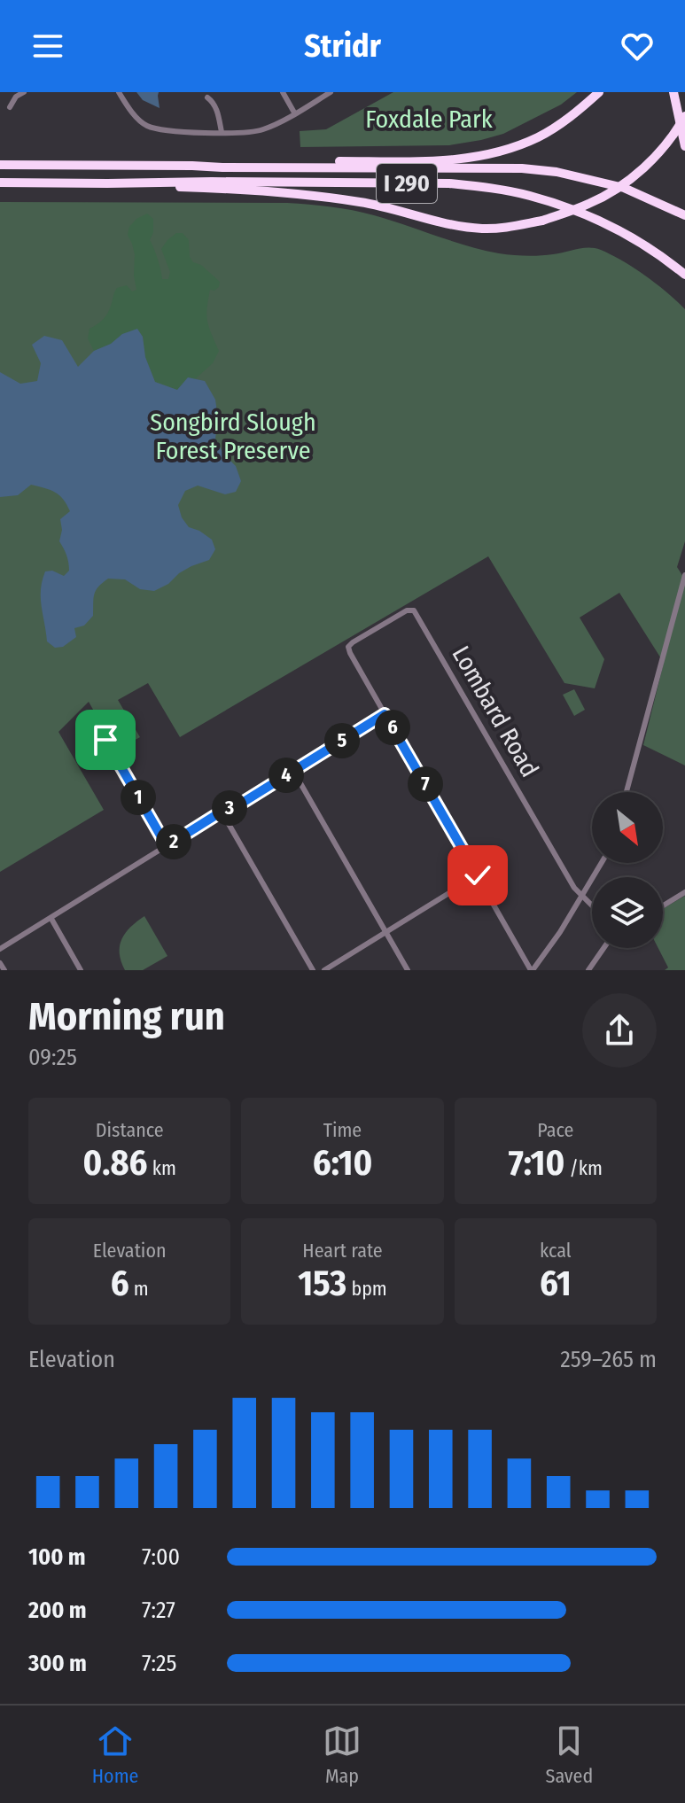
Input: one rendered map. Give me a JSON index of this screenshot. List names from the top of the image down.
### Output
{
  "streets": {
    "highway": ["I 290"],
    "street": ["Lombard Road"]
  },
  "parks": ["Foxdale Park", "Songbird Slough Forest Preserve"],
  "north": "bottom right",
  "page": {
    "header": "Stridr",
    "pins": [
      "6",
      "5",
      "4",
      "7",
      "1",
      "3",
      "2"
    ],
    "heading": ["Morning run", "09:25"],
    "stats": [
      ["Distance", "0.86 km"],
      ["Time", "6:10"],
      ["Pace", "7:10 /km"],
      ["Elevation", "6 m"],
      ["Heart rate", "153 bpm"],
      ["kcal", "61"]
    ],
    "chart": ["Elevation", "259–265 m"],
    "list": [
      {
        "name": "100 m",
        "note": "7:00"
      },
      {
        "name": "200 m",
        "note": "7:27"
      },
      {
        "name": "300 m",
        "note": "7:25"
      }
    ],
    "tabs": ["Home", "Map", "Saved"]
  }
}
